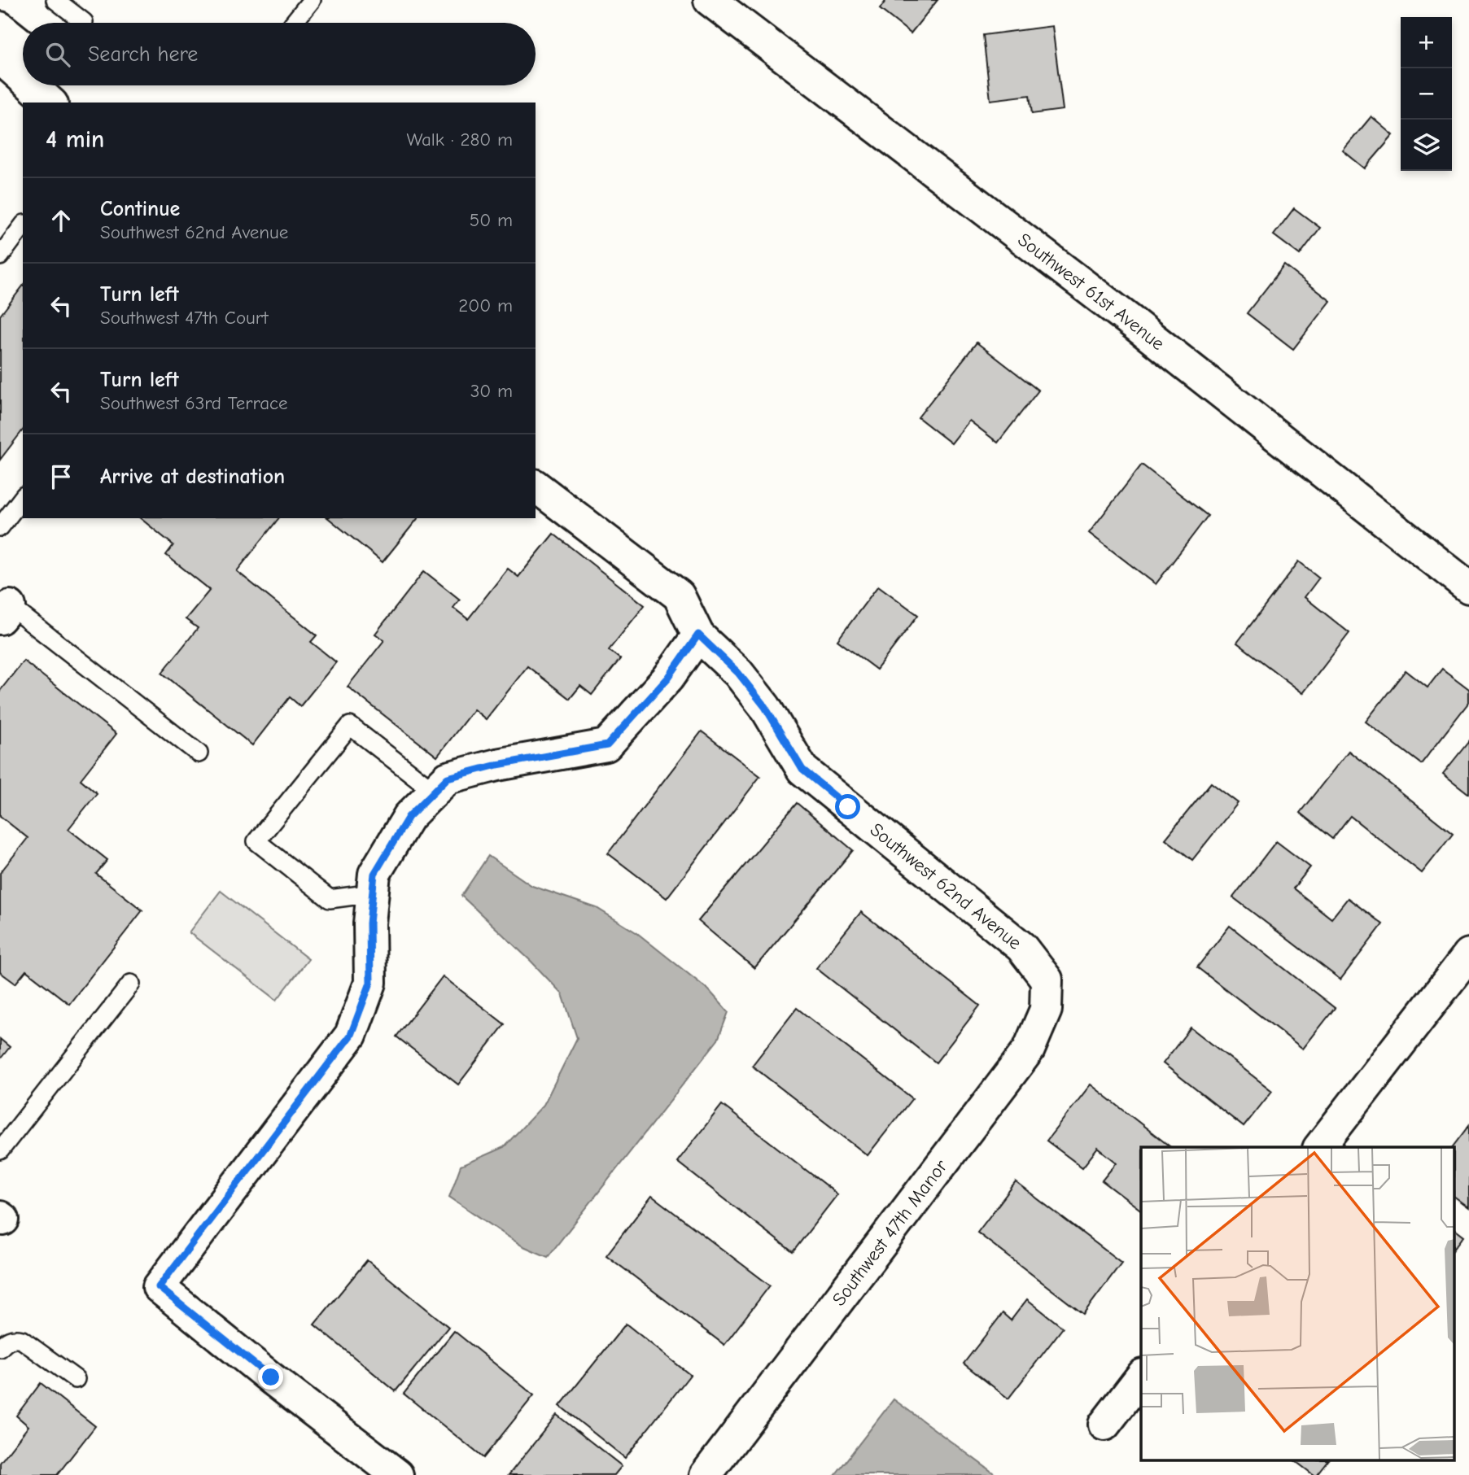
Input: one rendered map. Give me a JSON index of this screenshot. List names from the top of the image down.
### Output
{
  "streets": {
    "street": ["Southwest 61st Avenue", "Southwest 62nd Avenue", "Southwest 47th Manor"]
  },
  "crossings": [
    ["Southwest 62nd Avenue", "Southwest 47th Manor"]
  ],
  "page": {
    "map_buttons": ["+", "−"],
    "search": "Search here",
    "heading": ["4 min", "Walk · 280 m"],
    "list": [
      ["Continue", "Southwest 62nd Avenue", "50 m"],
      ["Turn left", "Southwest 47th Court", "200 m"],
      ["Turn left", "Southwest 63rd Terrace", "30 m"],
      "Arrive at destination"
    ]
  }
}
